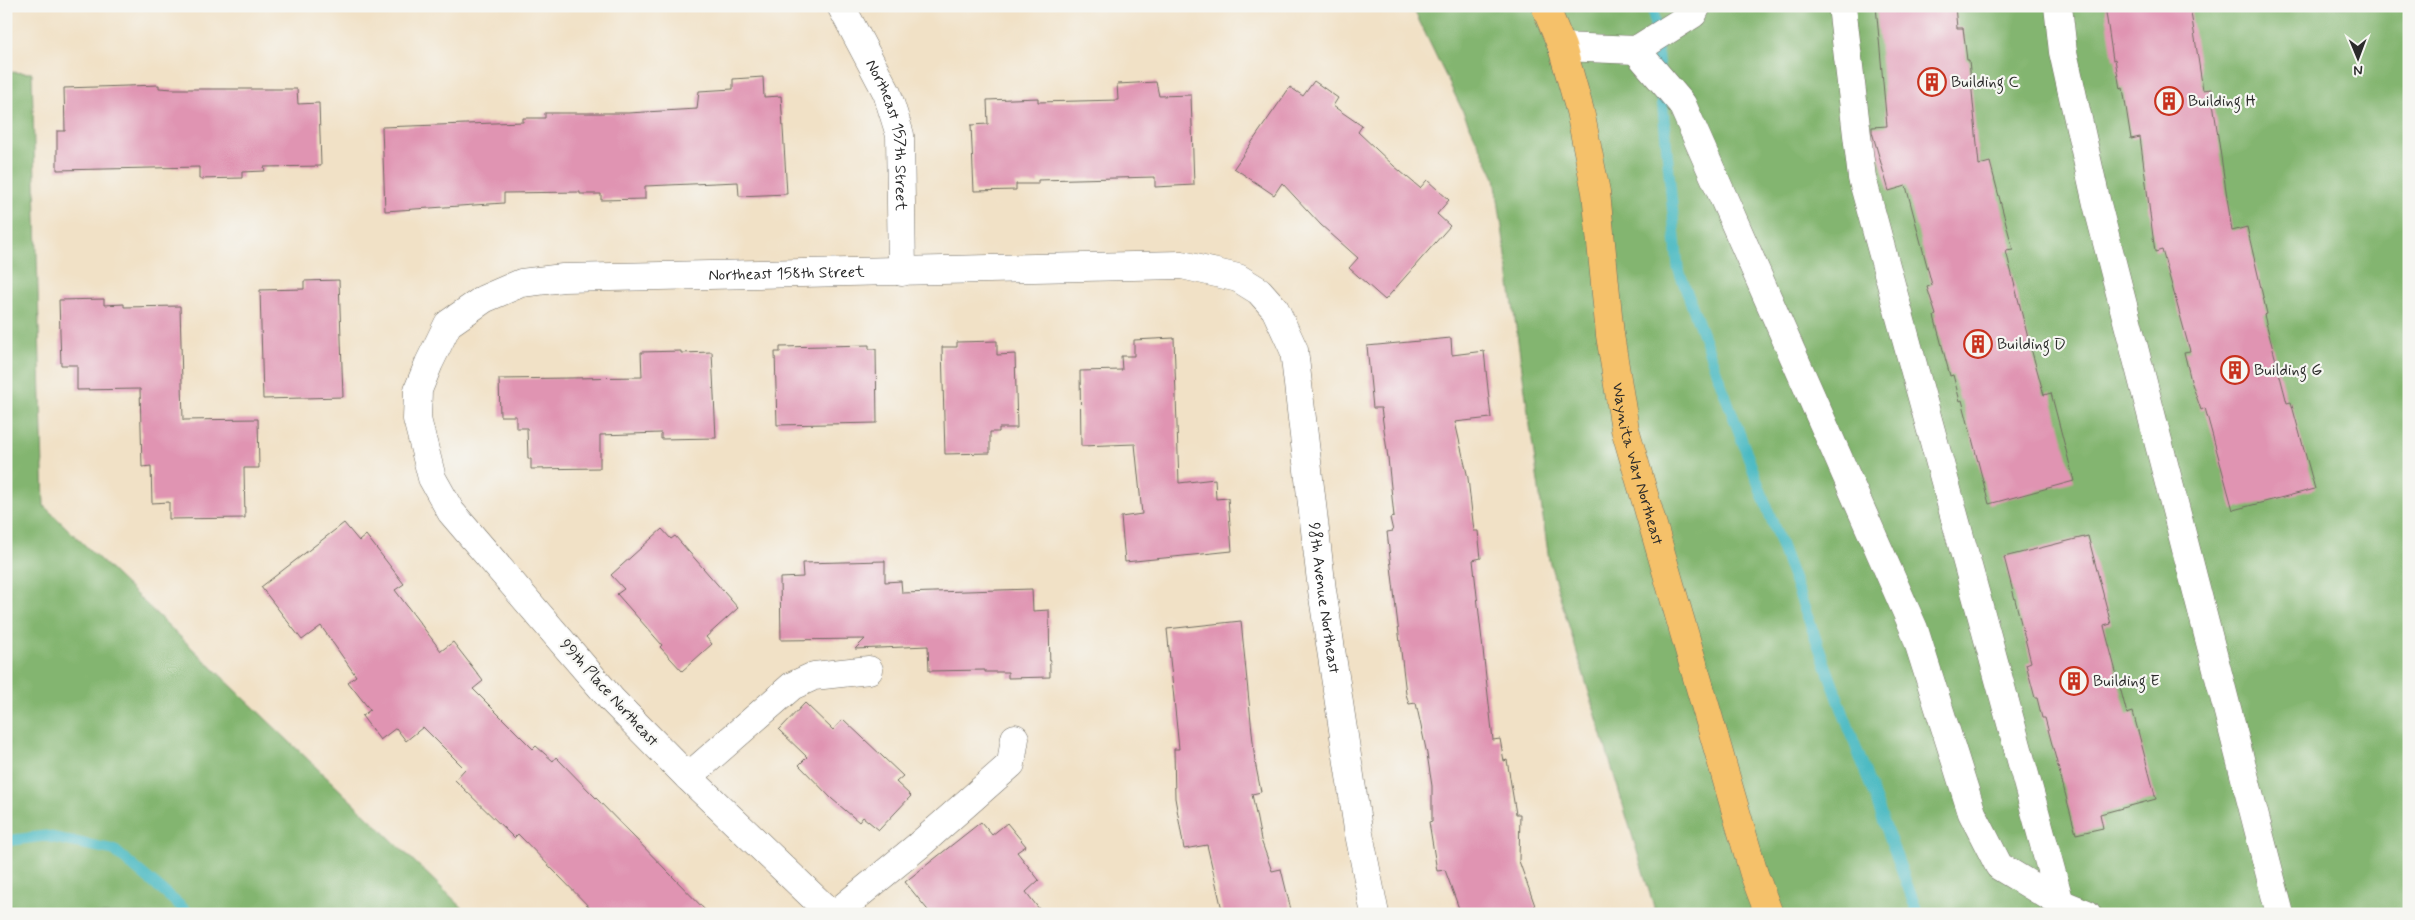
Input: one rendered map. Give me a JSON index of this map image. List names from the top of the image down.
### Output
{
  "streets": {
    "main road": ["Waynita Way Northeast"],
    "street": [
      "Northeast 157th Street",
      "Northeast 158th Street",
      "98th Avenue Northeast",
      "99th Place Northeast"
    ]
  },
  "crossings": [
    ["Northeast 157th Street", "Northeast 158th Street"],
    ["Northeast 158th Street", "98th Avenue Northeast"],
    ["Northeast 158th Street", "99th Place Northeast"]
  ],
  "places": {
    "building": [
      "Building C",
      "Building H",
      "Building D",
      "Building G",
      "Building E"
    ]
  },
  "north": "bottom"
}
